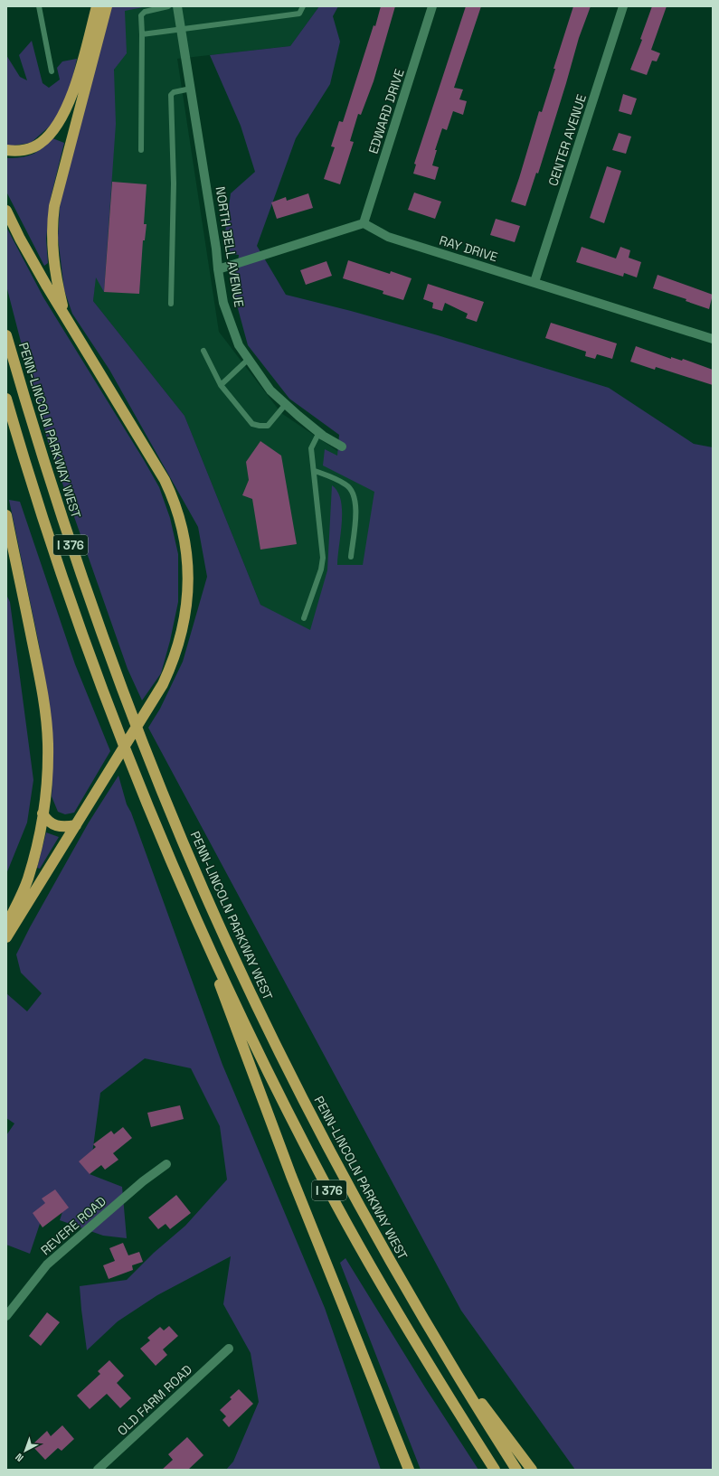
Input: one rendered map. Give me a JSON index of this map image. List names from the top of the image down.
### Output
{
  "streets": {
    "highway": ["PENN-LINCOLN PARKWAY WEST", "I 376"],
    "street": [
      "EDWARD DRIVE",
      "CENTER AVENUE",
      "NORTH BELL AVENUE",
      "RAY DRIVE",
      "REVERE ROAD",
      "OLD FARM ROAD"
    ]
  },
  "crossings": [
    ["EDWARD DRIVE", "RAY DRIVE"],
    ["CENTER AVENUE", "RAY DRIVE"]
  ],
  "north": "bottom left"
}
